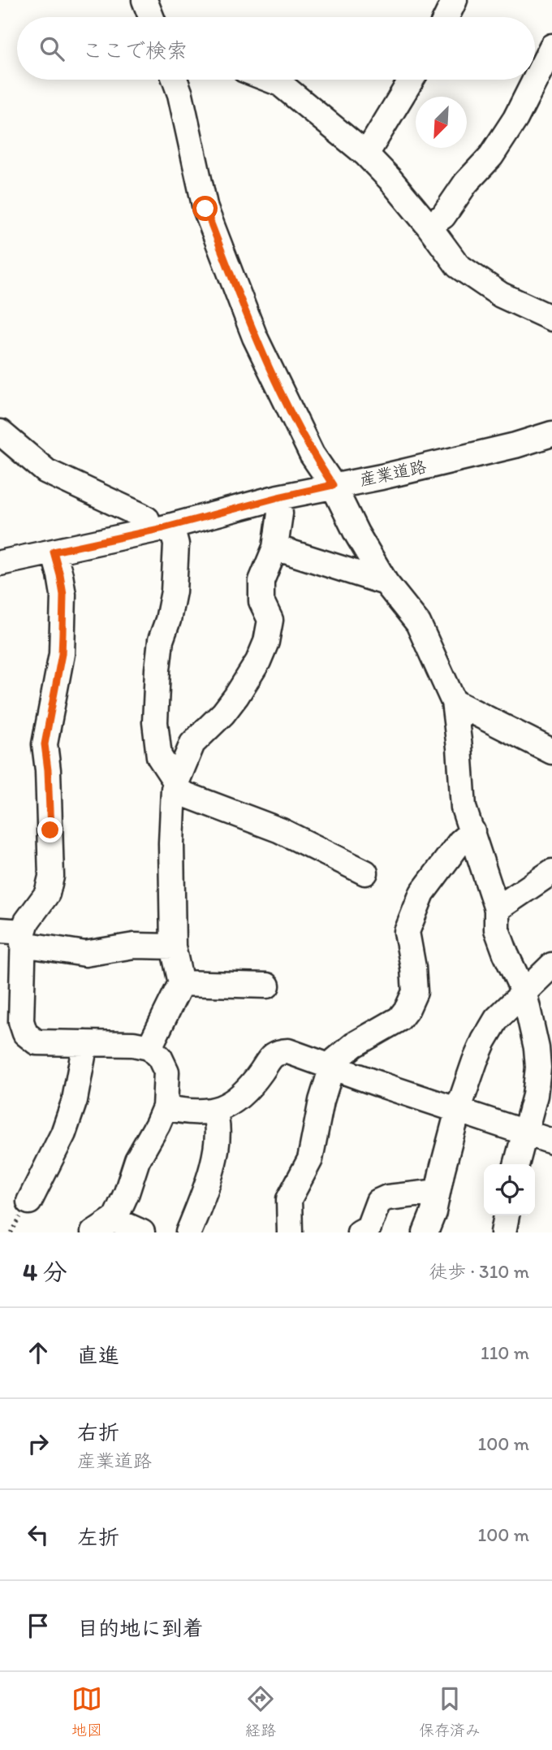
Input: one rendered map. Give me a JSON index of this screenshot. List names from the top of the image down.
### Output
{
  "streets": {
    "street": ["産業道路"]
  },
  "north": "bottom left",
  "page": {
    "search": "ここで検索",
    "heading": ["4 分", "徒歩 · 310 m"],
    "list": [
      ["直進", "110 m"],
      ["右折", "産業道路", "100 m"],
      ["左折", "100 m"],
      "目的地に到着"
    ],
    "nav": ["地図", "経路", "保存済み"]
  }
}
